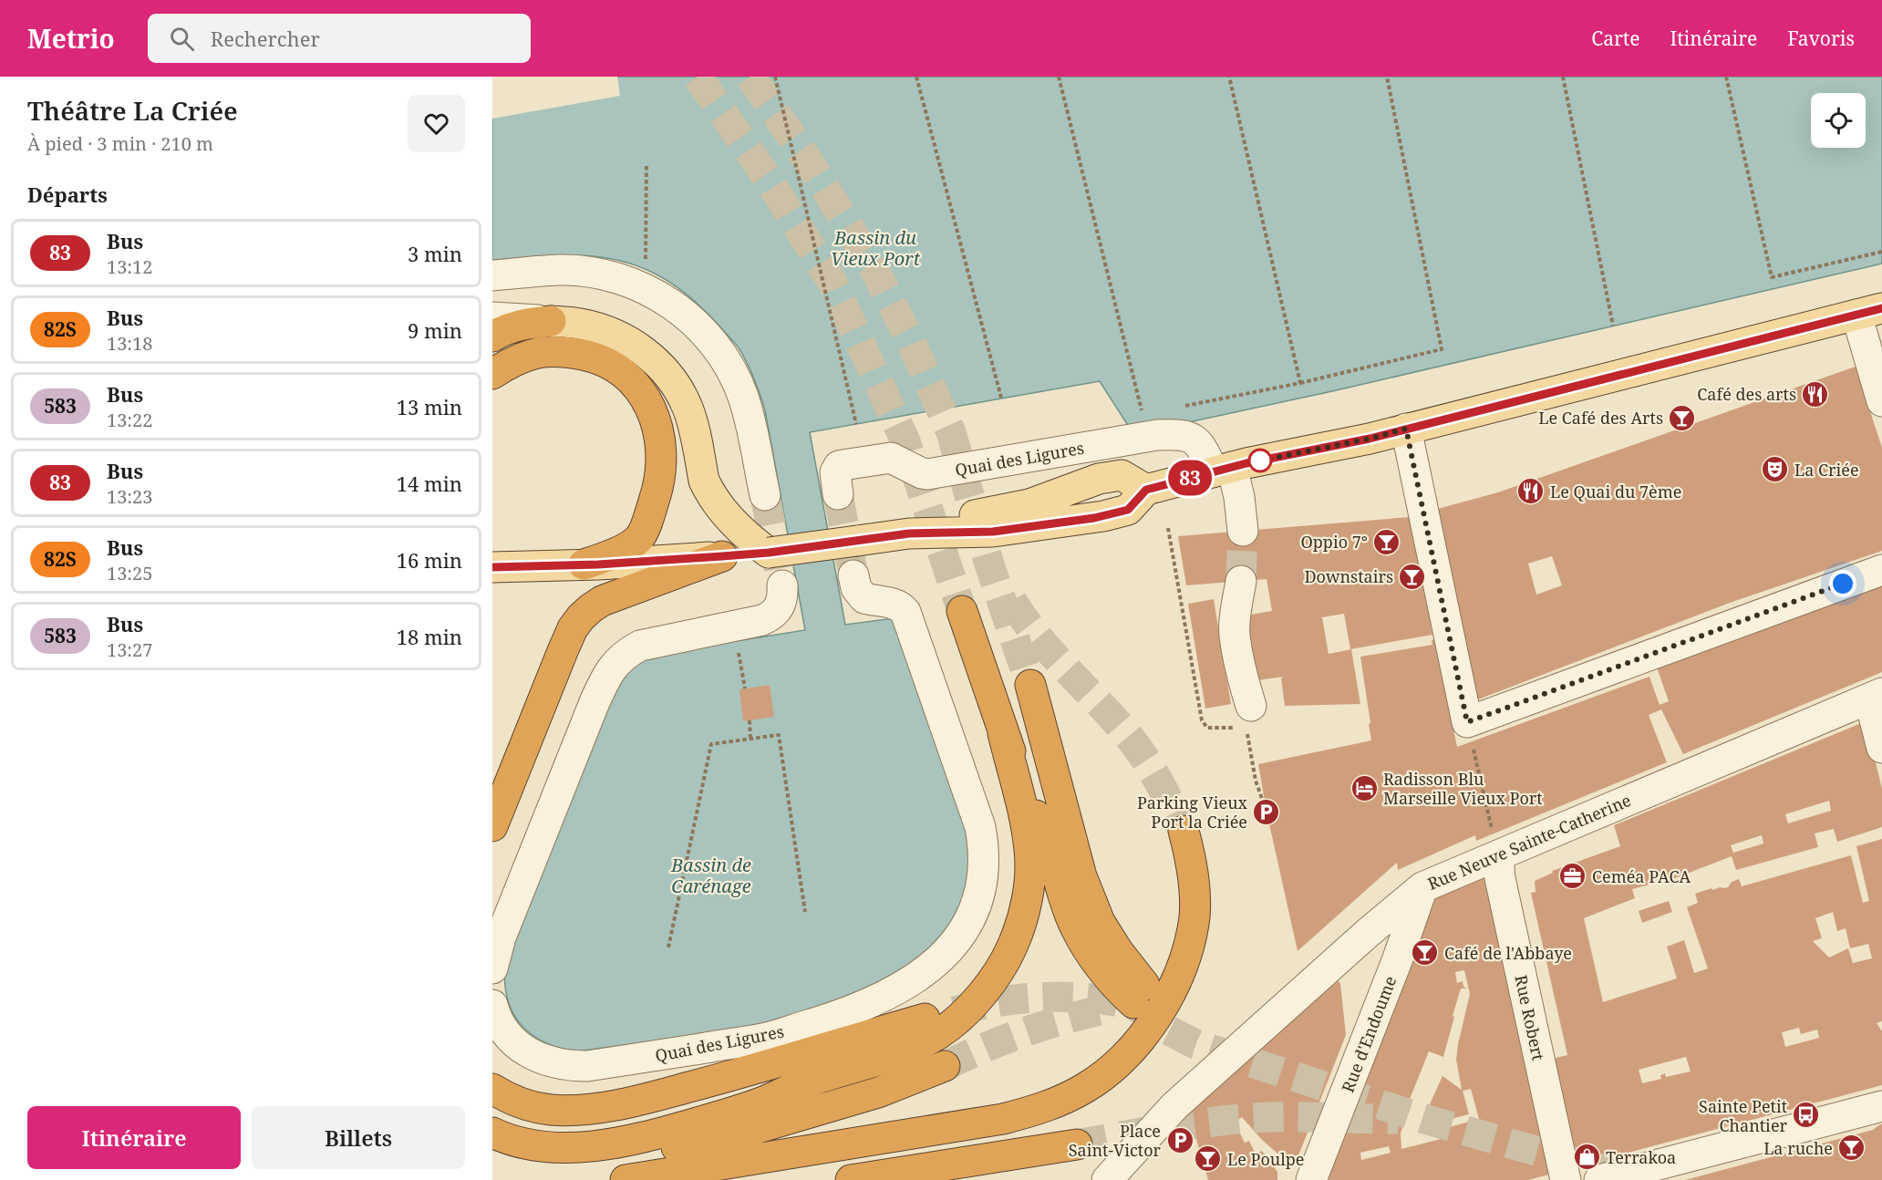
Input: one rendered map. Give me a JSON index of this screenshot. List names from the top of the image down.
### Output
{
  "streets": {
    "street": [
      "Quai des Ligures",
      "Rue Neuve Sainte-Catherine",
      "Rue Robert",
      "Rue d'Endoume"
    ]
  },
  "crossings": [
    ["Rue Neuve Sainte-Catherine", "Rue Robert"],
    ["Rue Neuve Sainte-Catherine", "Rue d'Endoume"]
  ],
  "water": ["Bassin du Vieux Port", "Bassin de Carénage"],
  "places": {
    "restaurant": ["Café des arts", "Le Quai du 7ème"],
    "bar": [
      "Le Café des Arts",
      "Oppio 7°",
      "Downstairs",
      "Café de l'Abbaye",
      "La ruche",
      "Le Poulpe"
    ],
    "theatre": ["La Criée"],
    "hotel": ["Radisson Blu Marseille Vieux Port"],
    "parking": ["Parking Vieux Port la Criée", "Place Saint-Victor"],
    "office": ["Ceméa PACA"],
    "bus stop": ["Sainte Petit Chantier"],
    "shop": ["Terrakoa"]
  },
  "lines": ["bus line 83"],
  "page": {
    "header": "Metrio",
    "search": "Rechercher",
    "nav": ["Carte", "Itinéraire", "Favoris"],
    "heading": [
      ["Théâtre La Criée", "À pied · 3 min · 210 m"],
      "Départs"
    ],
    "on_map": "83",
    "list": [
      {
        "mark": "83",
        "name": "Bus",
        "note": "13:12",
        "value": "3 min"
      },
      {
        "mark": "82S",
        "name": "Bus",
        "note": "13:18",
        "value": "9 min"
      },
      {
        "mark": "583",
        "name": "Bus",
        "note": "13:22",
        "value": "13 min"
      },
      {
        "mark": "83",
        "name": "Bus",
        "note": "13:23",
        "value": "14 min"
      },
      {
        "mark": "82S",
        "name": "Bus",
        "note": "13:25",
        "value": "16 min"
      },
      {
        "mark": "583",
        "name": "Bus",
        "note": "13:27",
        "value": "18 min"
      }
    ],
    "buttons": ["Itinéraire", "Billets"]
  }
}
